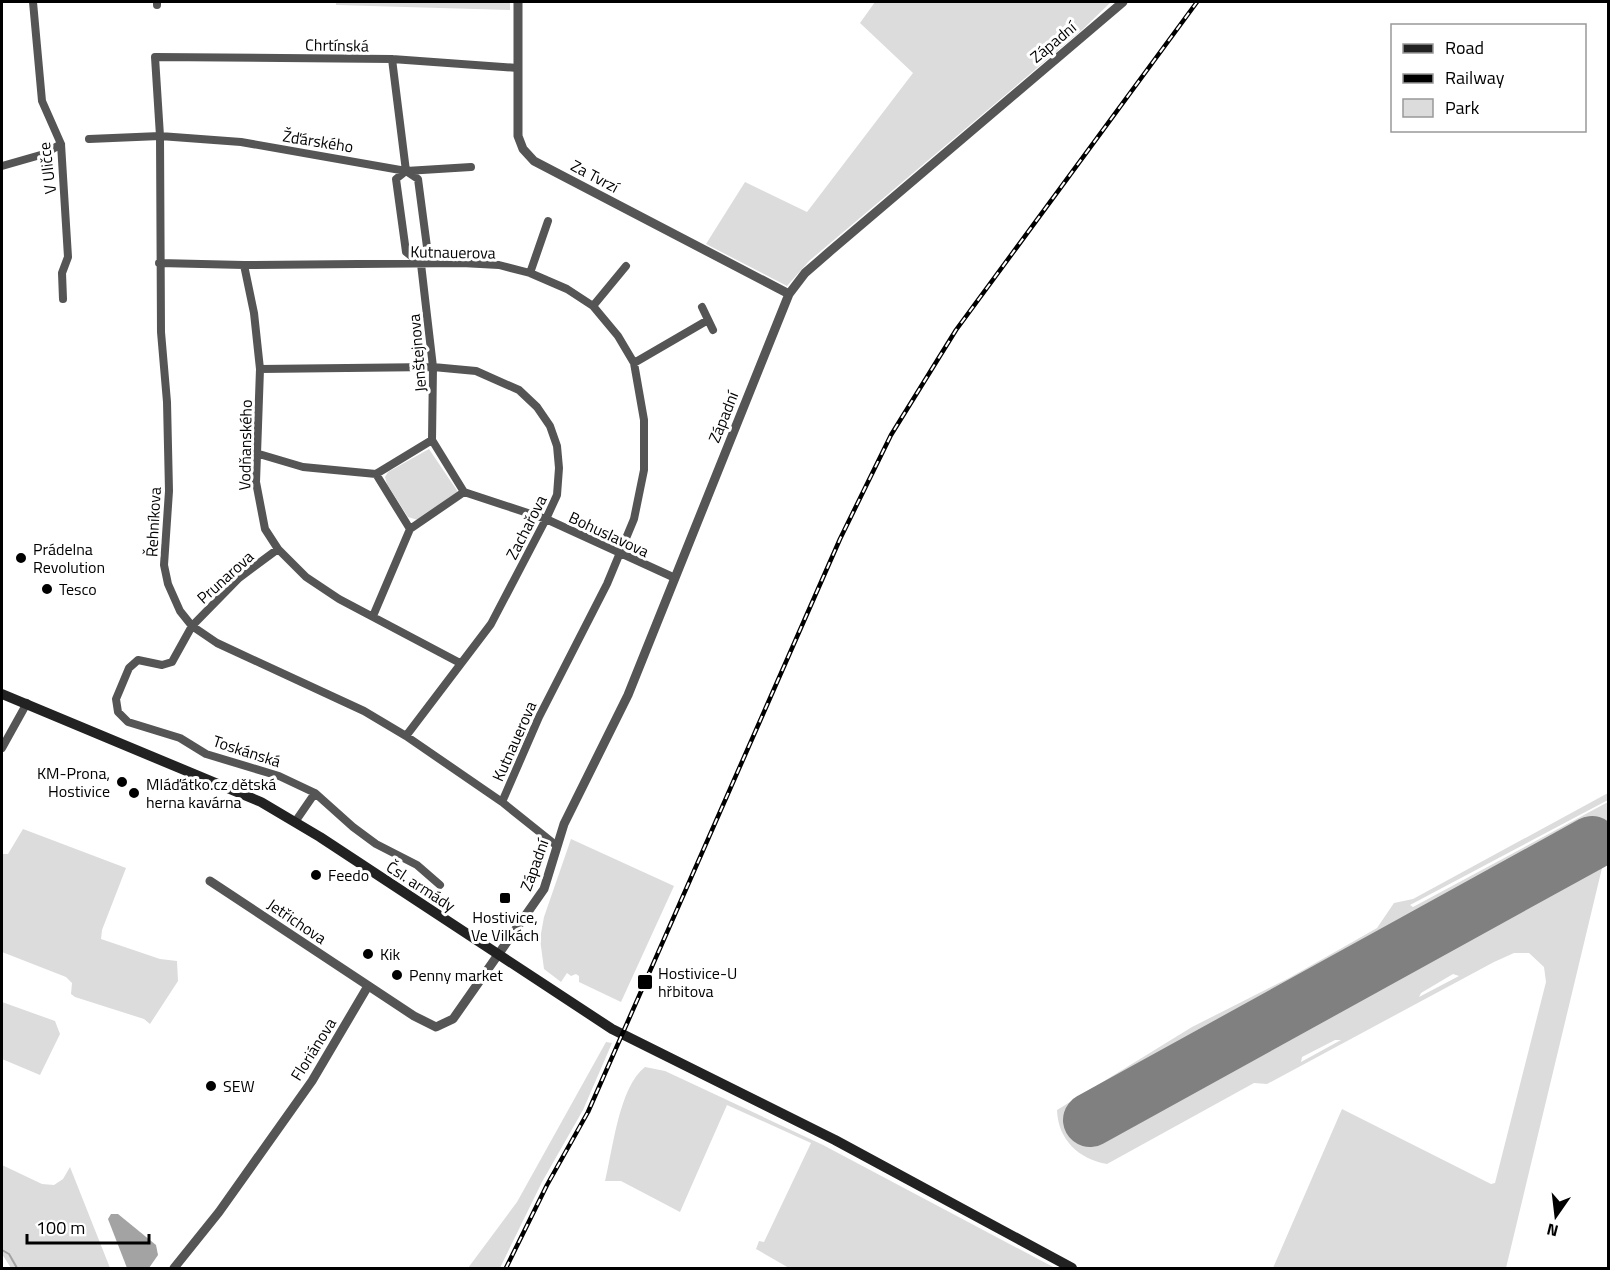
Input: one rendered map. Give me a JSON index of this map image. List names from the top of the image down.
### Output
{
  "streets": {
    "main road": ["Čsl. armády"],
    "street": [
      "Západní",
      "Chrtínská",
      "Žďárského",
      "V Uličce",
      "Za Tvrzí",
      "Kutnauerova",
      "Jenštejnova",
      "Vodňanského",
      "Řehníkova",
      "Zachařova",
      "Bohuslavova",
      "Prunarova",
      "Toskánská",
      "Jetřichova",
      "Floriánova"
    ]
  },
  "crossings": [
    ["Západní", "Za Tvrzí"],
    ["Západní", "Řehníkova"],
    ["Západní", "Bohuslavova"],
    ["Západní", "Čsl. armády"],
    ["Chrtínská", "Za Tvrzí"],
    ["Chrtínská", "Jenštejnova"],
    ["Chrtínská", "Řehníkova"],
    ["Žďárského", "Jenštejnova"],
    ["Žďárského", "Řehníkova"],
    ["Kutnauerova", "Jenštejnova"],
    ["Kutnauerova", "Vodňanského"],
    ["Kutnauerova", "Řehníkova"],
    ["Kutnauerova", "Bohuslavova"],
    ["Jenštejnova", "Zachařova"],
    ["Vodňanského", "Zachařova"],
    ["Vodňanského", "Prunarova"],
    ["Řehníkova", "Zachařova"],
    ["Řehníkova", "Prunarova"],
    ["Řehníkova", "Toskánská"],
    ["Zachařova", "Bohuslavova"],
    ["Prunarova", "Toskánská"],
    ["Jetřichova", "Floriánova"]
  ],
  "places": {
    "other": [
      "Prádelna Revolution",
      "Tesco",
      "KM-Prona, Hostivice",
      "Mláďátko.cz dětská herna kavárna",
      "Feedo",
      "Kik",
      "Penny market",
      "SEW"
    ],
    "transit": ["Hostivice, Ve Vilkách", "Hostivice-U hřbitova"]
  },
  "legend": ["Road", "Railway", "Park"],
  "scale_bar": "100 m",
  "north": "bottom"
}
